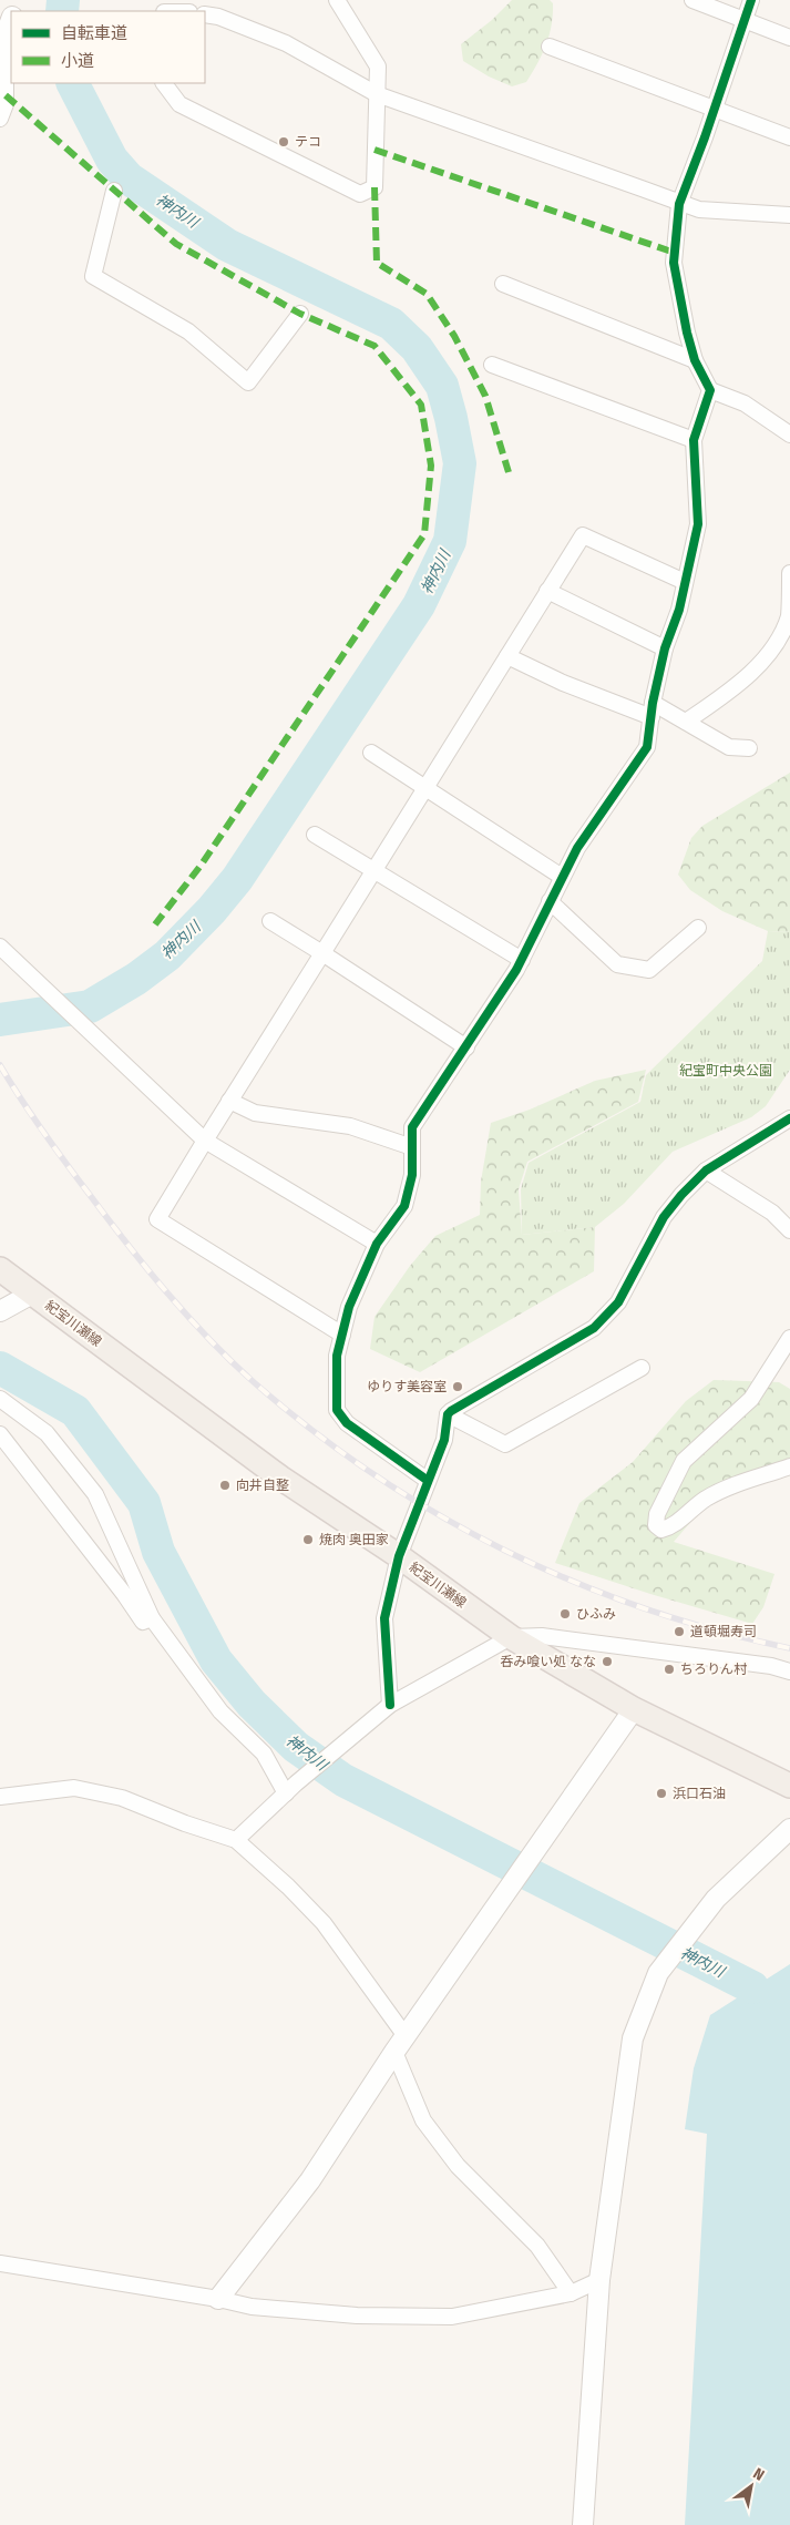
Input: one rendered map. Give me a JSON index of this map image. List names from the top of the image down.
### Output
{
  "streets": {
    "main road": ["紀宝川瀬線"]
  },
  "water": ["神内川"],
  "parks": ["紀宝町中央公園"],
  "places": [
    "テコ",
    "ゆりす美容室",
    "向井自整",
    "焼肉 奥田家",
    "ひふみ",
    "道頓堀寿司",
    "呑み喰い処 なな",
    "ちろりん村",
    "浜口石油"
  ],
  "legend": ["自転車道", "小道"],
  "north": "top right"
}
